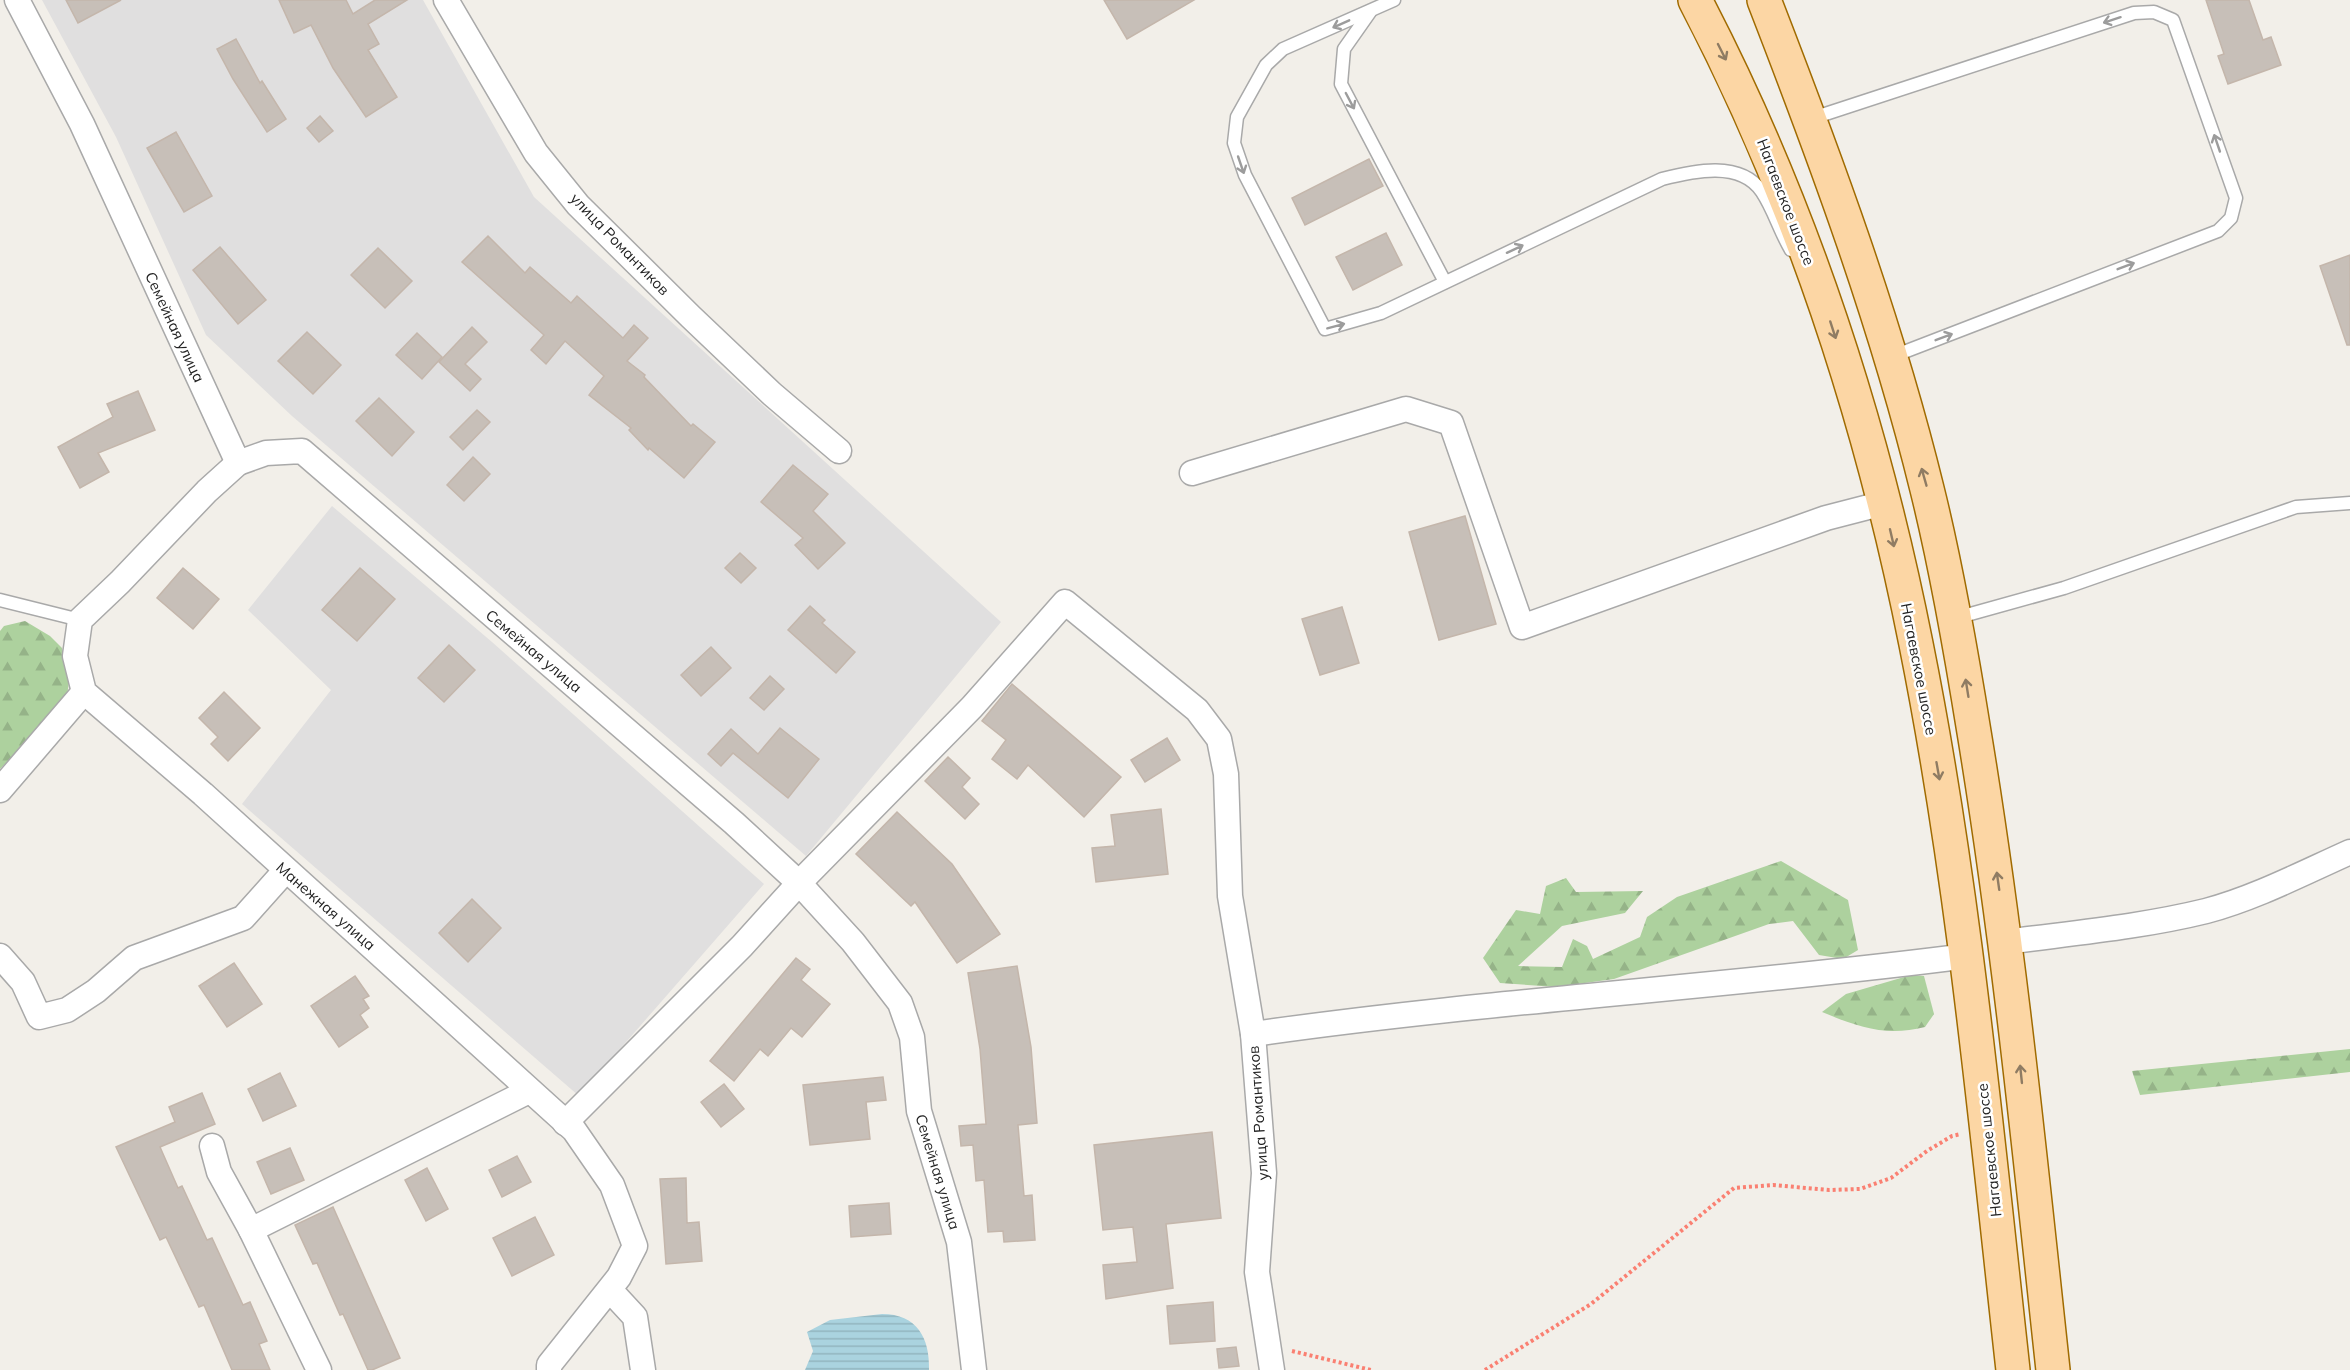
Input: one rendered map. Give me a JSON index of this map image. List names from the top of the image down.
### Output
{
  "streets": {
    "main road": ["Нагаевское шоссе"],
    "street": ["улица Романтиков", "Семейная улица", "Манежная улица"]
  },
  "crossings": [
    ["улица Романтиков", "Семейная улица"]
  ]
}
